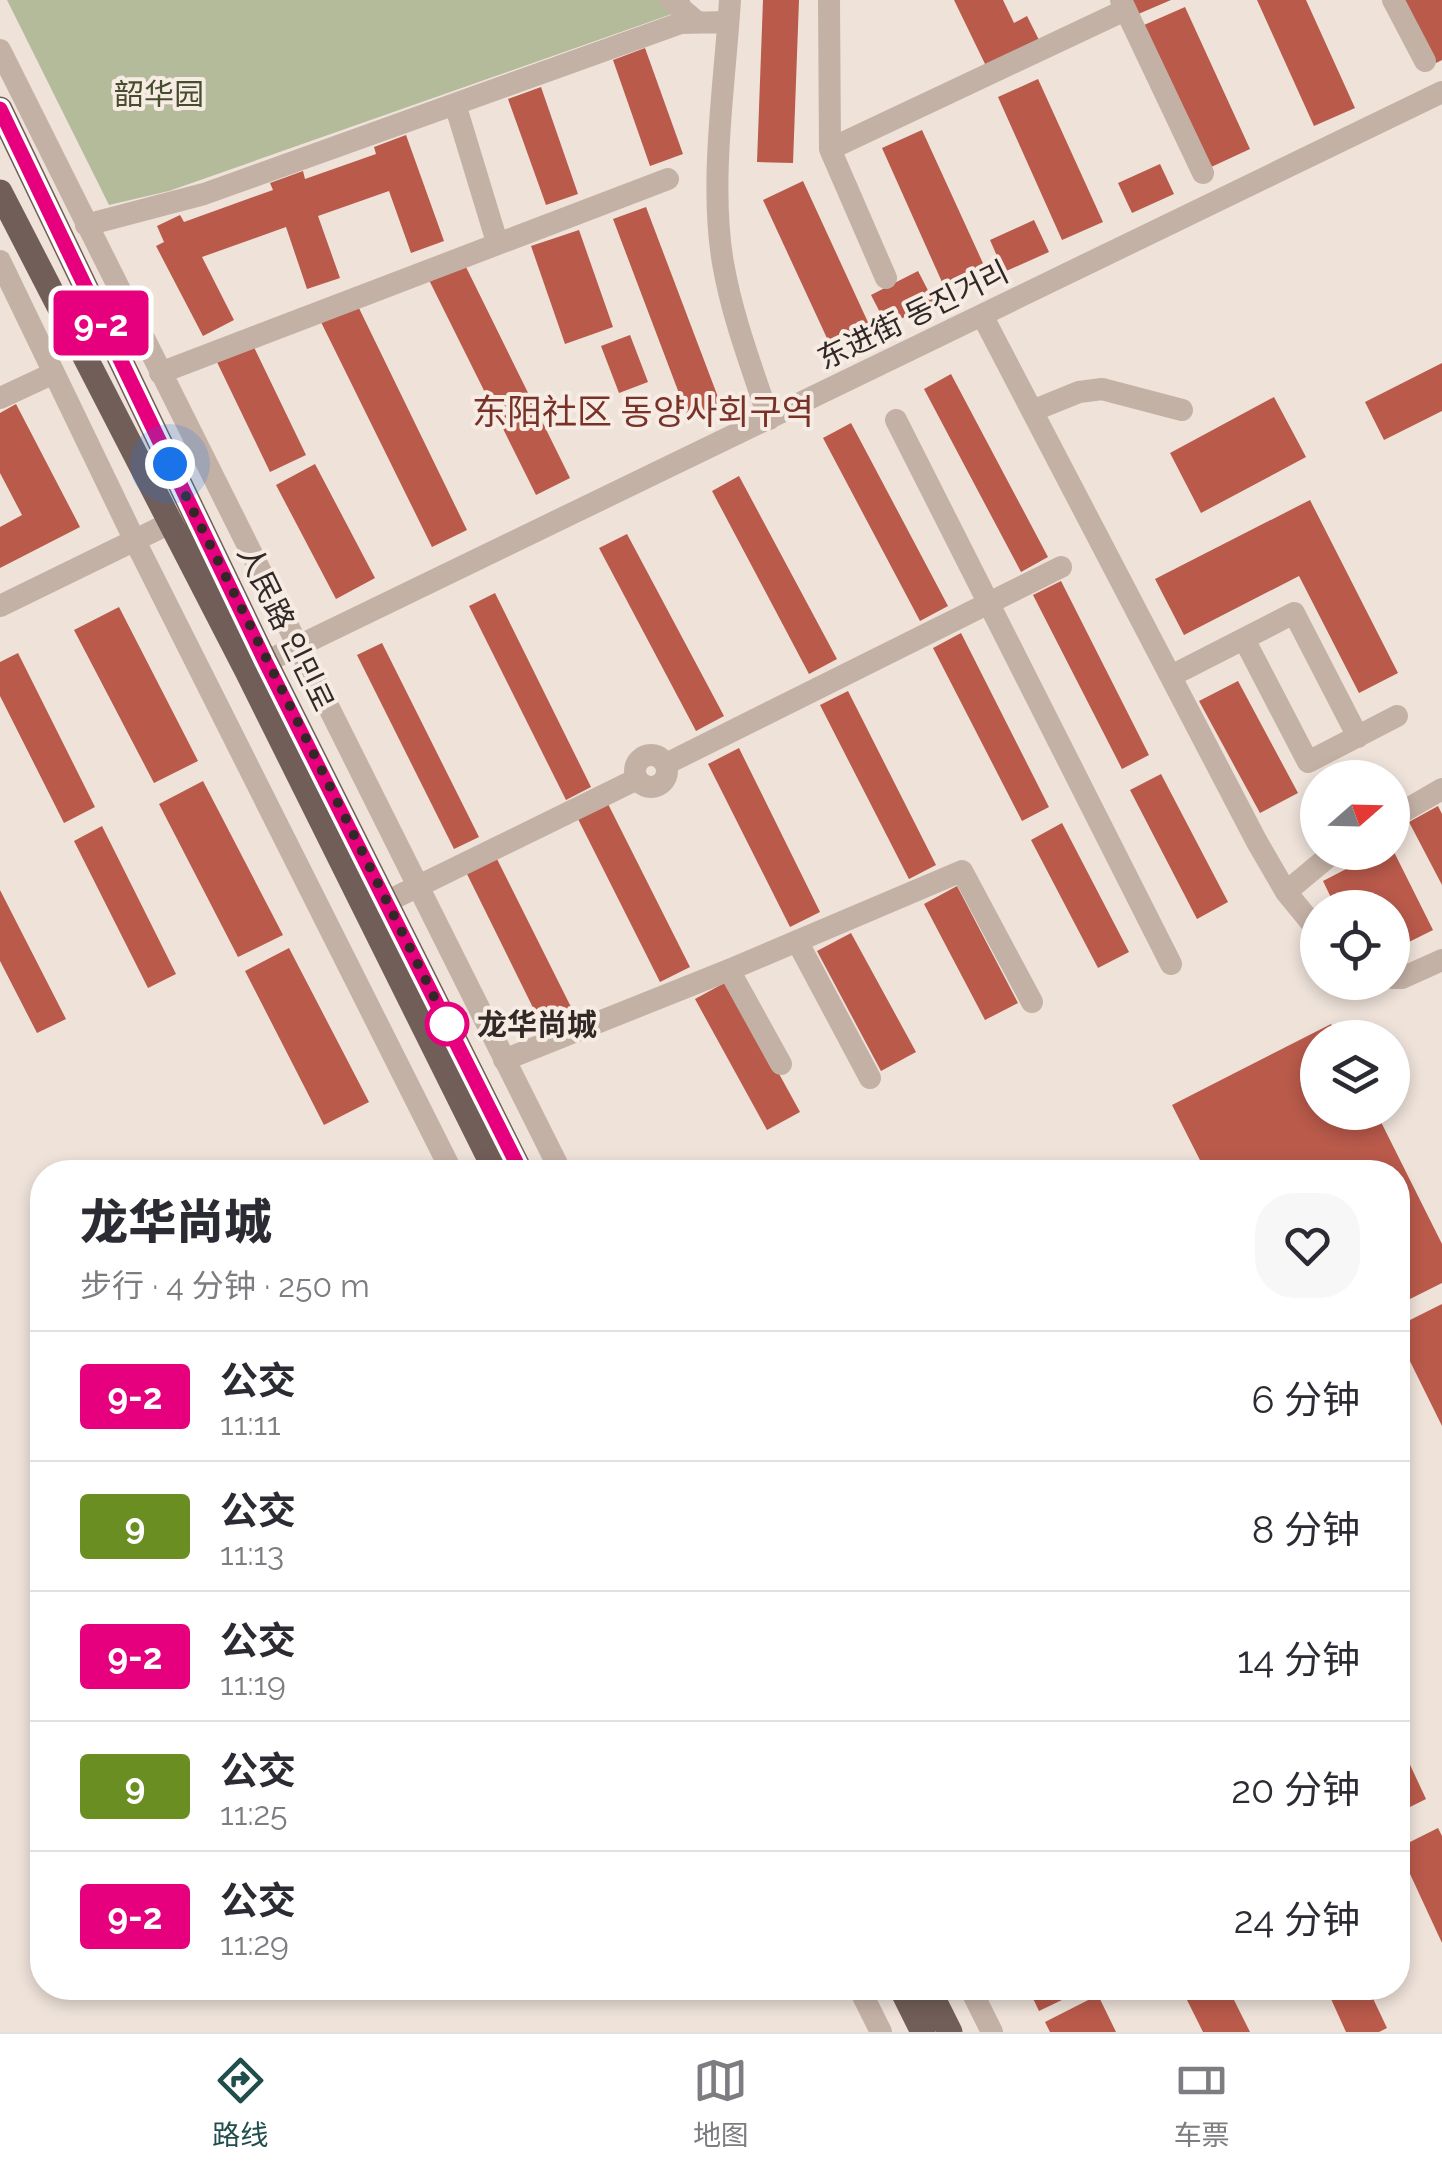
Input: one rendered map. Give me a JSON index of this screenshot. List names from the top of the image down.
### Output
{
  "streets": {
    "main road": ["人民路 인민로"],
    "street": ["东进街 동진거리"]
  },
  "crossings": [
    ["东进街 동진거리", "人民路 인민로"]
  ],
  "districts": ["东阳社区 동양사회구역"],
  "parks": ["韶华园"],
  "places": ["龙华尚城"],
  "lines": ["bus line 9-2"],
  "north": "right",
  "page": {
    "on_map": "9-2",
    "heading": ["龙华尚城", "步行 · 4 分钟 · 250 m"],
    "list": [
      {
        "mark": "9-2",
        "name": "公交",
        "note": "11:11",
        "value": "6 分钟"
      },
      {
        "mark": "9",
        "name": "公交",
        "note": "11:13",
        "value": "8 分钟"
      },
      {
        "mark": "9-2",
        "name": "公交",
        "note": "11:19",
        "value": "14 分钟"
      },
      {
        "mark": "9",
        "name": "公交",
        "note": "11:25",
        "value": "20 分钟"
      },
      {
        "mark": "9-2",
        "name": "公交",
        "note": "11:29",
        "value": "24 分钟"
      }
    ],
    "tabs": ["路线", "地图", "车票"]
  }
}
